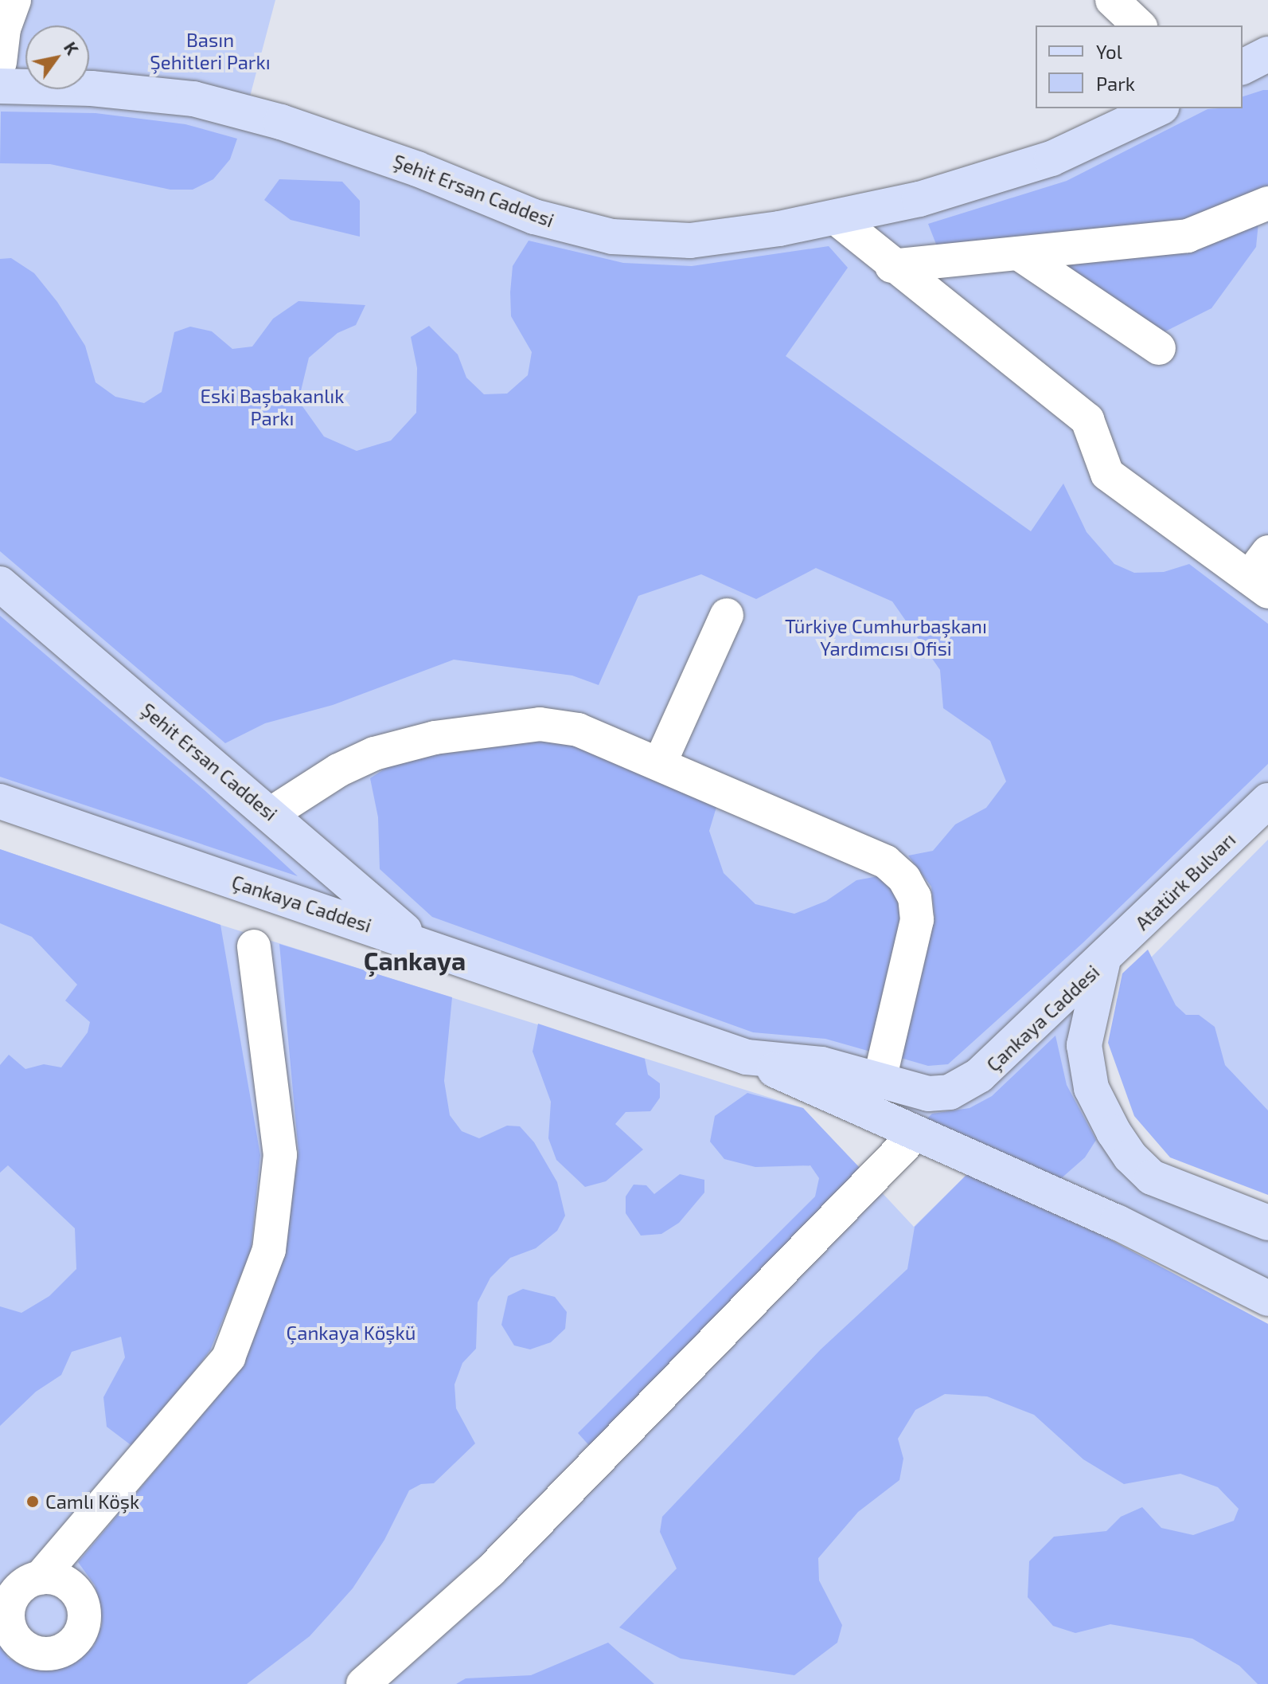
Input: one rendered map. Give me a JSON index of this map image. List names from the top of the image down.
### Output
{
  "streets": {
    "main road": ["Şehit Ersan Caddesi", "Atatürk Bulvarı", "Çankaya Caddesi"]
  },
  "crossings": [
    ["Şehit Ersan Caddesi", "Çankaya Caddesi"],
    ["Atatürk Bulvarı", "Çankaya Caddesi"]
  ],
  "districts": ["Çankaya"],
  "parks": [
    "Basın Şehitleri Parkı",
    "Eski Başbakanlık Parkı",
    "Türkiye Cumhurbaşkanı Yardımcısı Ofisi",
    "Çankaya Köşkü"
  ],
  "places": ["Camlı Köşk"],
  "legend": ["Yol", "Park"],
  "north": "top right"
}
